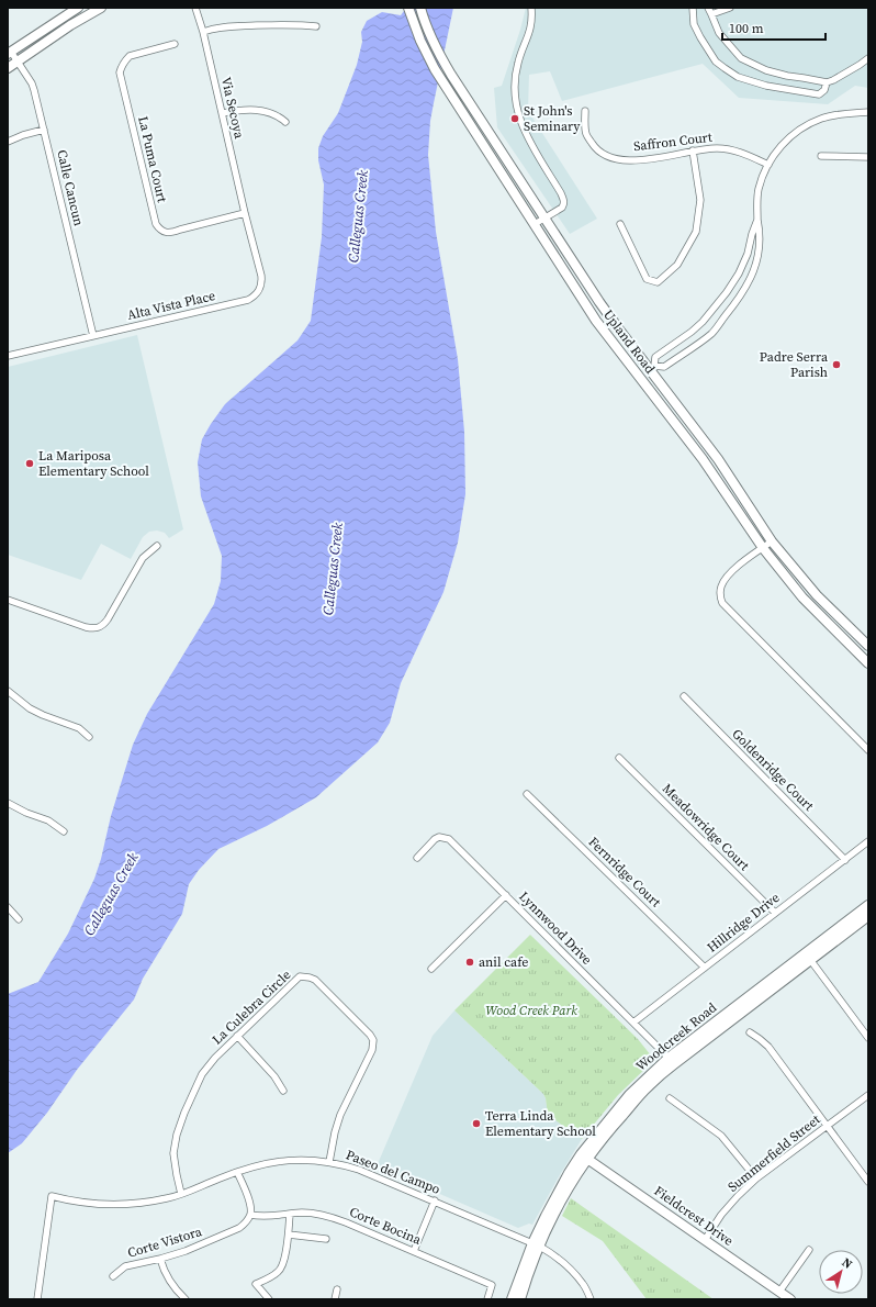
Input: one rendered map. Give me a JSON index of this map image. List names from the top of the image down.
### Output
{
  "streets": {
    "main road": ["Upland Road", "Woodcreek Road", "Fieldcrest Drive"],
    "street": [
      "Via Secoya",
      "Saffron Court",
      "La Puma Court",
      "Calle Cancun",
      "Alta Vista Place",
      "Goldenridge Court",
      "Meadowridge Court",
      "Fernridge Court",
      "Hillridge Drive",
      "Lynnwood Drive",
      "La Culebra Circle",
      "Summerfield Street",
      "Paseo del Campo",
      "Corte Bocina",
      "Corte Vistora"
    ]
  },
  "crossings": [
    ["Via Secoya", "La Puma Court"],
    ["Via Secoya", "Alta Vista Place"],
    ["La Puma Court", "Alta Vista Place"],
    ["Calle Cancun", "Alta Vista Place"],
    ["Goldenridge Court", "Hillridge Drive"],
    ["Meadowridge Court", "Hillridge Drive"],
    ["Fernridge Court", "Hillridge Drive"],
    ["Hillridge Drive", "Lynnwood Drive"],
    ["Lynnwood Drive", "Woodcreek Road"],
    ["La Culebra Circle", "Paseo del Campo"],
    ["Woodcreek Road", "Paseo del Campo"],
    ["Woodcreek Road", "Fieldcrest Drive"],
    ["Summerfield Street", "Fieldcrest Drive"],
    ["Corte Bocina", "Corte Vistora"]
  ],
  "water": ["Calleguas Creek"],
  "parks": ["Wood Creek Park"],
  "places": [
    "St John's Seminary",
    "Padre Serra Parish",
    "La Mariposa Elementary School",
    "anil cafe",
    "Terra Linda Elementary School"
  ],
  "scale_bar": "100 m",
  "north": "top right"
}
